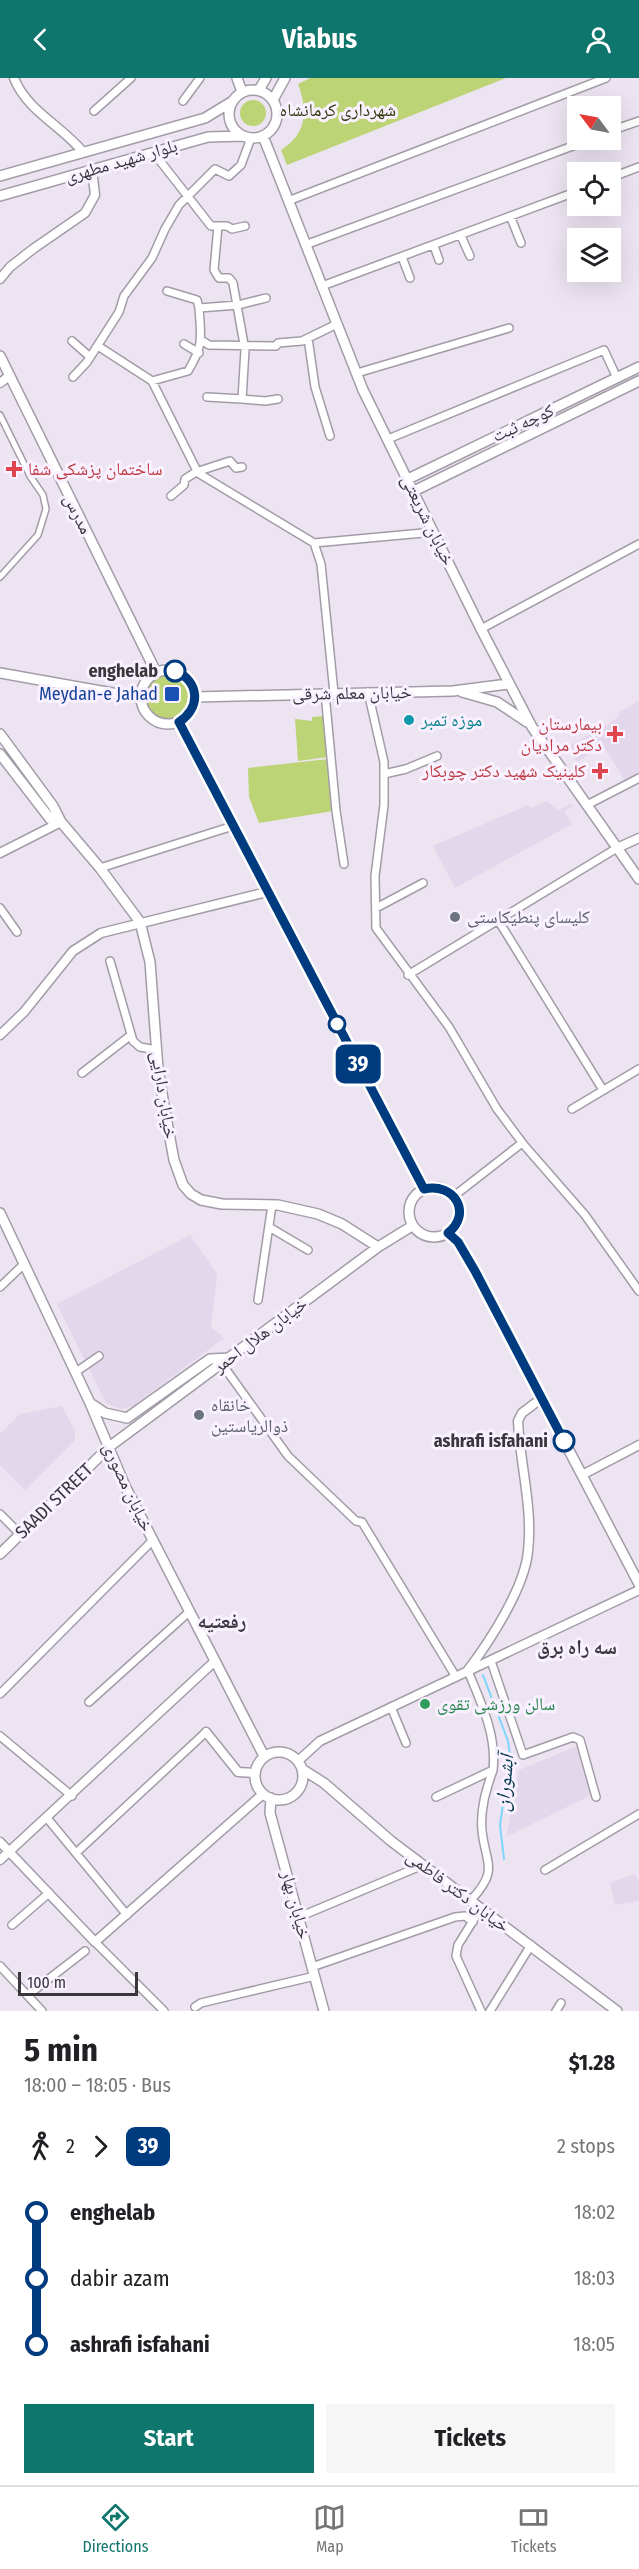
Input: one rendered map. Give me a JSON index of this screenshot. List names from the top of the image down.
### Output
{
  "streets": {
    "main road": [
      "بلوار شهید مطهری",
      "کوچه ثبت",
      "مدرس",
      "خیابان شریعتی",
      "خیابان معلم شرقی",
      "خیابان دارایی",
      "خیابان هلال احمر",
      "خیابان مصوری",
      "SAADI STREET",
      "خیابان دکتر فاطمی",
      "خیابان بهار"
    ]
  },
  "crossings": [
    ["بلوار شهید مطهری", "خیابان شریعتی"],
    ["کوچه ثبت", "خیابان شریعتی"],
    ["مدرس", "خیابان معلم شرقی"],
    ["خیابان شریعتی", "خیابان معلم شرقی"],
    ["خیابان دارایی", "خیابان هلال احمر"],
    ["خیابان هلال احمر", "خیابان مصوری"],
    ["خیابان هلال احمر", "SAADI STREET"],
    ["خیابان مصوری", "SAADI STREET"],
    ["خیابان مصوری", "خیابان دکتر فاطمی"],
    ["خیابان مصوری", "خیابان بهار"],
    ["خیابان دکتر فاطمی", "خیابان بهار"]
  ],
  "districts": ["رفعتیه", "سه راه برق"],
  "water": ["آبشوران"],
  "parks": ["شهرداری کرمانشاه"],
  "places": {
    "health": ["ساختمان پزشکی شفا", "بیمارستان دکتر مرادیان", "کلینیک شهید دکتر چوبکار"],
    "other": [
      "enghelab",
      "موزه تمبر",
      "کلیسای پنطیکاستی",
      "خانقاه ذوالریاستین",
      "ashrafi isfahani",
      "سالن ورزشی تقوی"
    ],
    "transit": ["Meydan-e Jahad"]
  },
  "lines": ["bus line 39"],
  "scale_bar": "100 m",
  "north": "top left",
  "page": {
    "header": "Viabus",
    "on_map": "39",
    "scale": "100 m",
    "heading": ["5 min", "18:00 – 18:05 · Bus", "$1.28"],
    "legs": ["2", "39", "2 stops"],
    "list": [
      {
        "name": "enghelab",
        "value": "18:02"
      },
      {
        "name": "dabir azam",
        "value": "18:03"
      },
      {
        "name": "ashrafi isfahani",
        "value": "18:05"
      }
    ],
    "buttons": ["Start", "Tickets"],
    "tabs": ["Directions", "Map", "Tickets"]
  }
}
